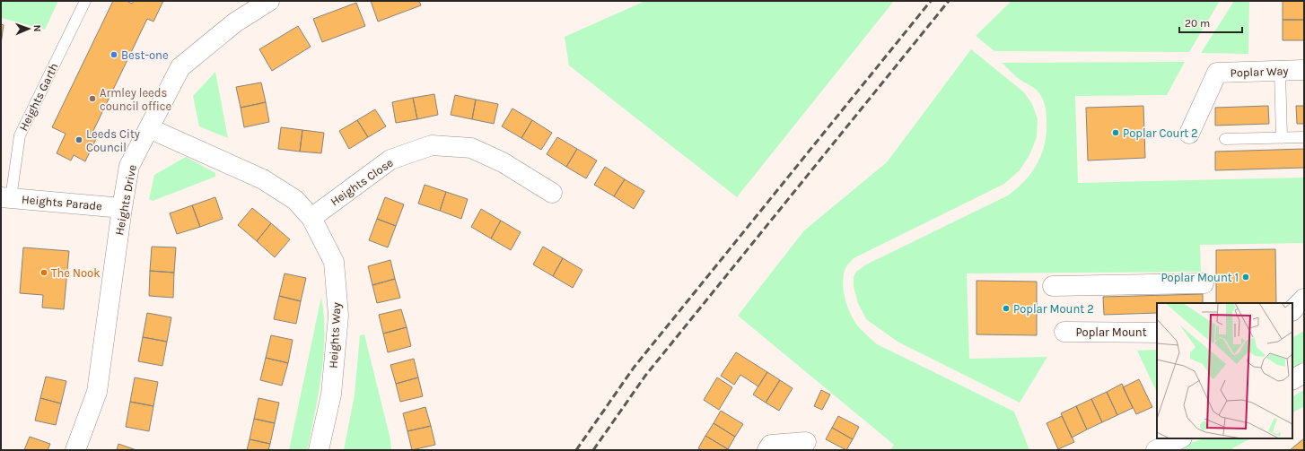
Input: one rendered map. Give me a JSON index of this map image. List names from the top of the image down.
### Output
{
  "streets": {
    "street": [
      "Poplar Way",
      "Heights Close",
      "Heights Drive",
      "Heights Parade",
      "Poplar Mount",
      "Heights Way"
    ],
    "lane": ["Heights Garth"]
  },
  "crossings": [
    ["Heights Garth", "Heights Parade"],
    ["Heights Close", "Heights Way"],
    ["Heights Drive", "Heights Parade"],
    ["Heights Drive", "Heights Way"]
  ],
  "places": [
    "Best-one",
    "Armley leeds council office",
    "Poplar Court 2",
    "Leeds City Council",
    "The Nook",
    "Poplar Mount 1",
    "Poplar Mount 2"
  ],
  "scale_bar": "20 m",
  "north": "right"
}
